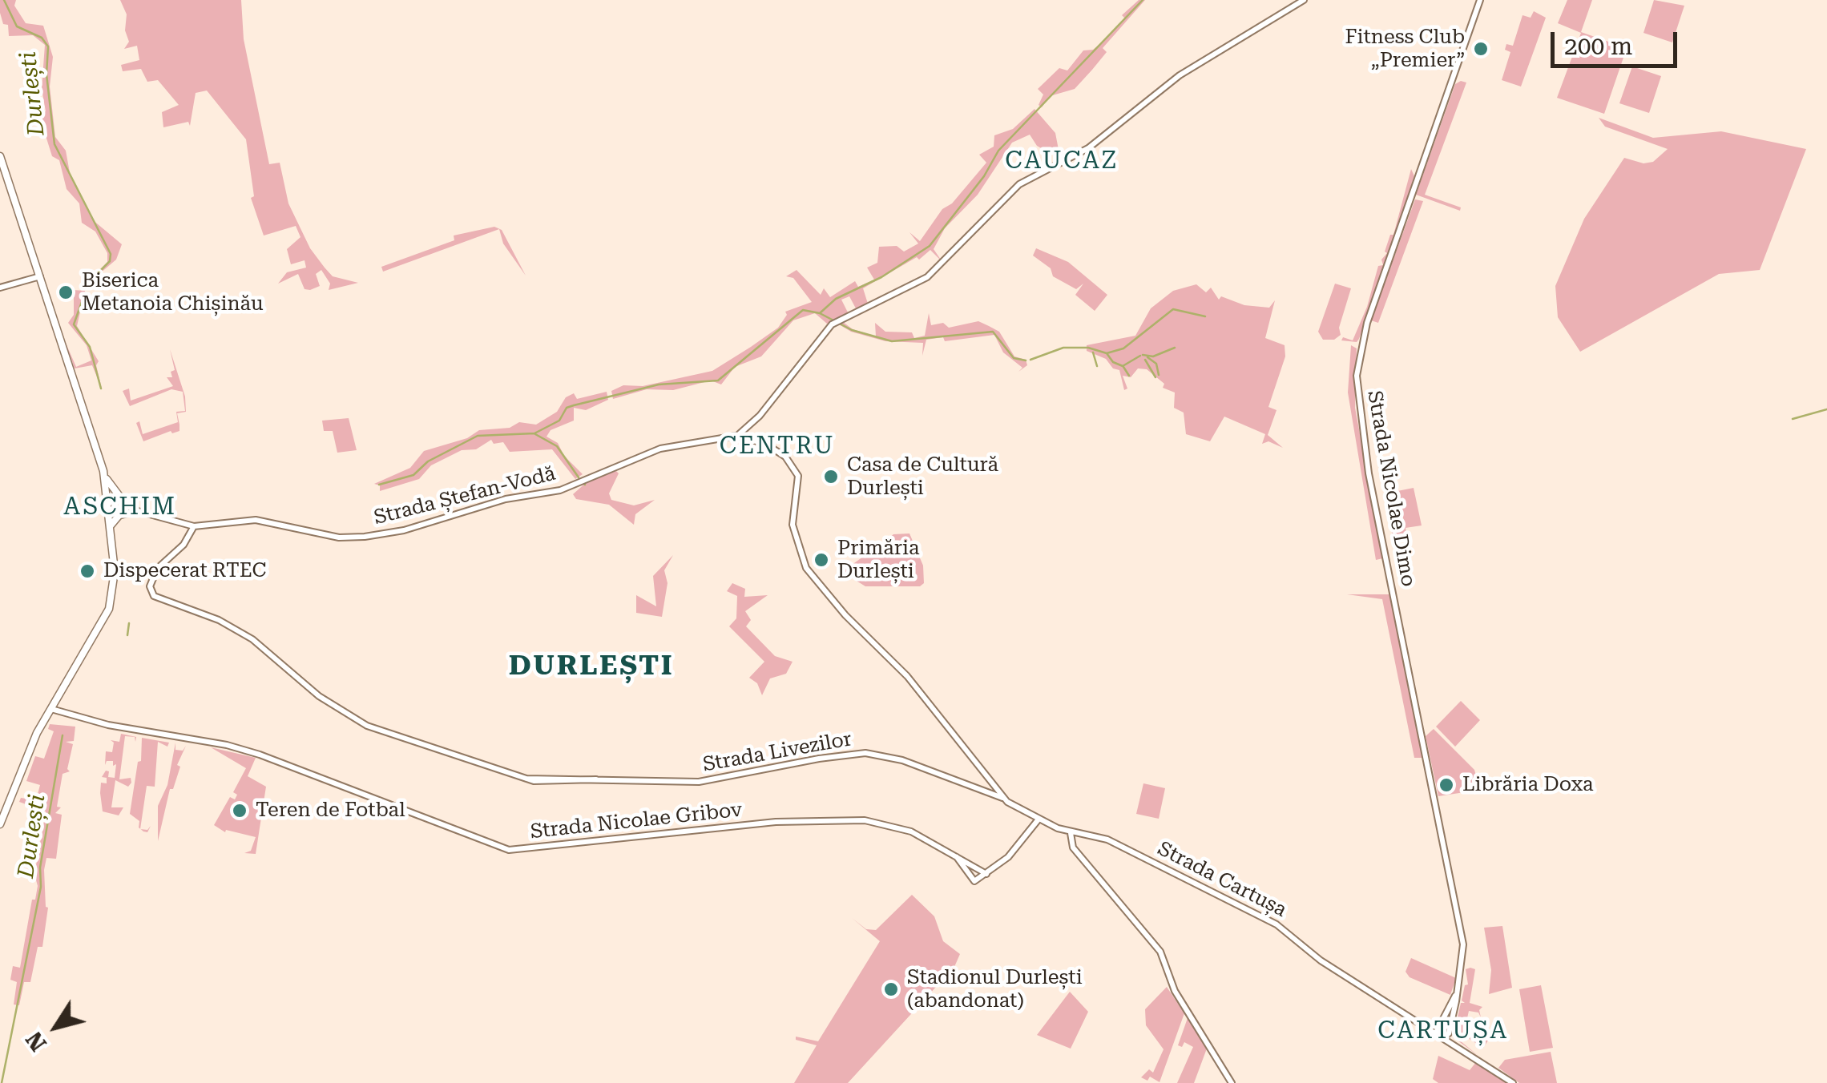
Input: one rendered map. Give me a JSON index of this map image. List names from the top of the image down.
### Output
{
  "streets": {
    "street": [
      "Strada Nicolae Dimo",
      "Strada Ștefan-Vodă",
      "Strada Livezilor",
      "Strada Nicolae Gribov",
      "Strada Cartușa"
    ]
  },
  "crossings": [
    ["Strada Nicolae Dimo", "Strada Cartușa"],
    ["Strada Ștefan-Vodă", "Strada Livezilor"],
    ["Strada Livezilor", "Strada Cartușa"]
  ],
  "districts": [
    "CAUCAZ",
    "CENTRU",
    "ASCHIM",
    "DURLEȘTI",
    "CARTUȘA"
  ],
  "water": ["Durlești"],
  "places": [
    "Fitness Club „Premier”",
    "Biserica Metanoia Chișinău",
    "Casa de Cultură Durlești",
    "Primăria Durlești",
    "Dispecerat RTEC",
    "Librăria Doxa",
    "Teren de Fotbal",
    "Stadionul Durlești (abandonat)"
  ],
  "scale_bar": "200 m",
  "north": "bottom left"
}
